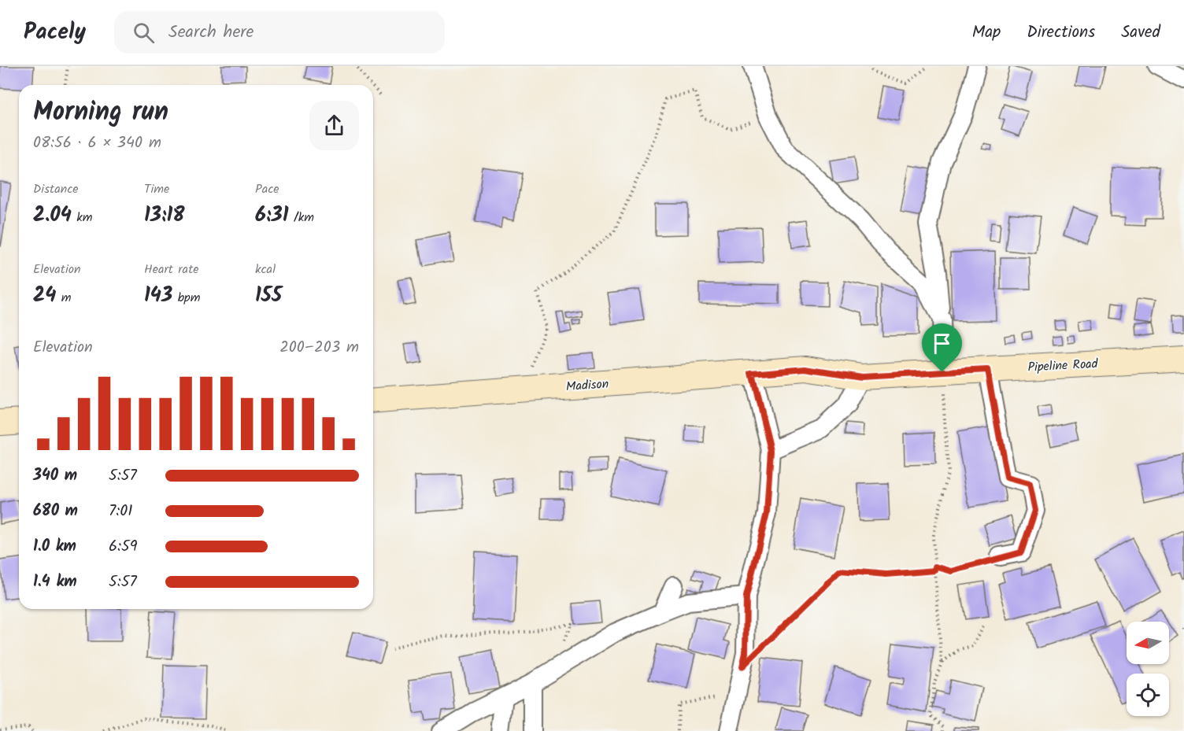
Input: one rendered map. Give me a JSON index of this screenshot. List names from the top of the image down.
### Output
{
  "streets": {
    "street": ["Pipeline Road", "Madison"]
  },
  "crossings": [
    ["Pipeline Road", "Madison"]
  ],
  "north": "left",
  "page": {
    "header": "Pacely",
    "search": "Search here",
    "nav": ["Map", "Directions", "Saved"],
    "heading": ["Morning run", "08:56 · 6 × 340 m"],
    "stats": [
      ["Distance", "2.04 km"],
      ["Time", "13:18"],
      ["Pace", "6:31 /km"],
      ["Elevation", "24 m"],
      ["Heart rate", "143 bpm"],
      ["kcal", "155"]
    ],
    "chart": ["Elevation", "200–203 m"],
    "list": [
      {
        "name": "340 m",
        "note": "5:57"
      },
      {
        "name": "680 m",
        "note": "7:01"
      },
      {
        "name": "1.0 km",
        "note": "6:59"
      },
      {
        "name": "1.4 km",
        "note": "5:57"
      }
    ]
  }
}
